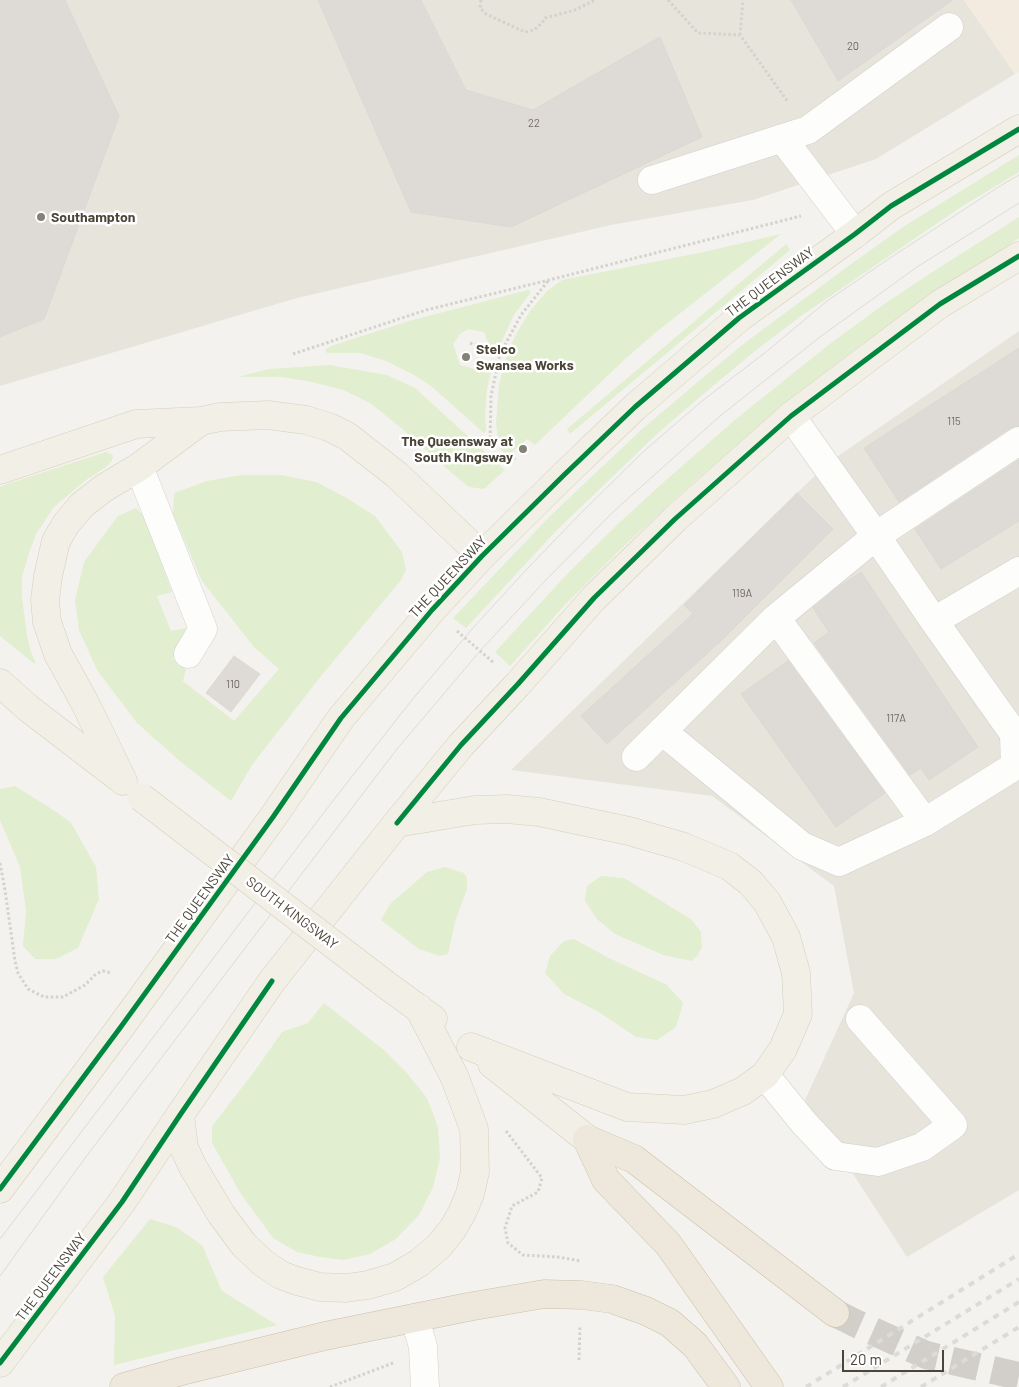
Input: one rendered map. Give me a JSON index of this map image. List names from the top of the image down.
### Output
{
  "streets": {
    "main road": ["THE QUEENSWAY", "SOUTH KINGSWAY"]
  },
  "places": ["Southampton", "Stelco Swansea Works", "The Queensway at South Kingsway"],
  "house_numbers": [
    "20",
    "22",
    "115",
    "119A",
    "110",
    "117A"
  ],
  "scale_bar": "20 m"
}
